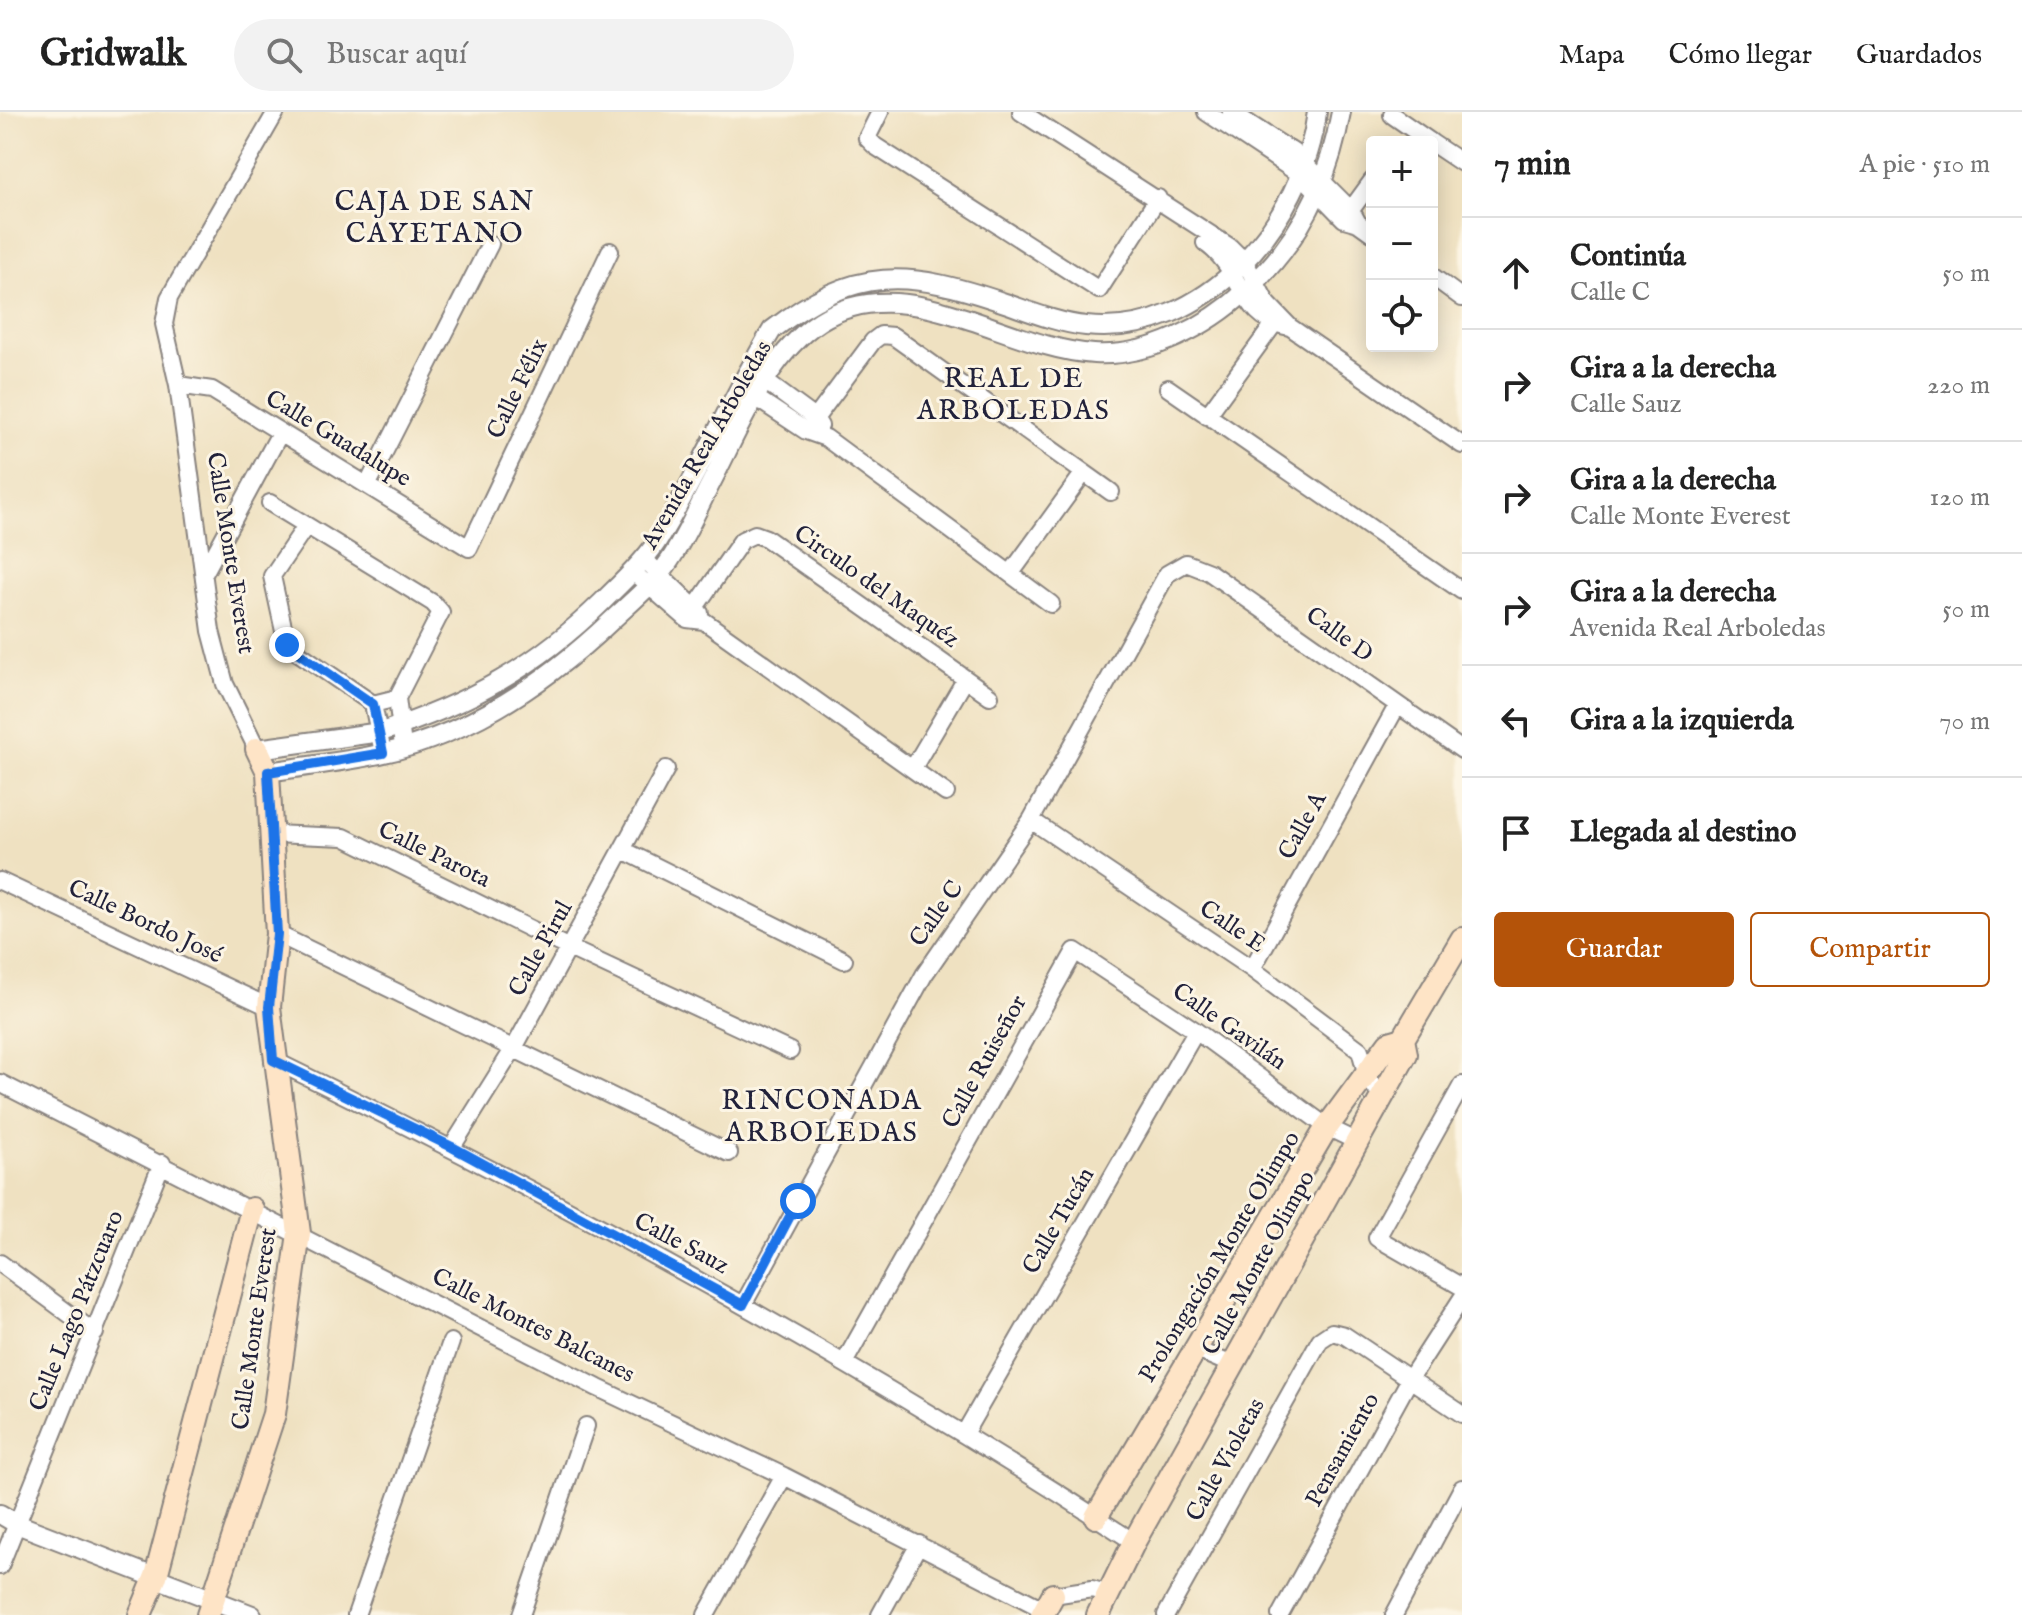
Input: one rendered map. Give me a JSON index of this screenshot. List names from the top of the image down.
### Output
{
  "streets": {
    "main road": ["Calle Monte Everest", "Prolongación Monte Olimpo", "Calle Monte Olimpo"],
    "street": [
      "Calle Félix",
      "Calle Guadalupe",
      "Avenida Real Arboledas",
      "Circulo del Maquéz",
      "Calle D",
      "Calle A",
      "Calle Parota",
      "Calle C",
      "Calle Bordo José",
      "Calle E",
      "Calle Pirul",
      "Calle Gavilán",
      "Calle Ruiseñor",
      "Calle Tucán",
      "Calle Sauz",
      "Calle Lago Pátzcuaro",
      "Calle Montes Balcanes",
      "Pensamiento",
      "Calle Violetas"
    ]
  },
  "crossings": [
    ["Calle Félix", "Calle Guadalupe"],
    ["Calle Guadalupe", "Calle Monte Everest"],
    ["Avenida Real Arboledas", "Calle Monte Everest"],
    ["Calle Monte Everest", "Calle Parota"],
    ["Calle Monte Everest", "Calle Bordo José"],
    ["Calle Monte Everest", "Calle Sauz"],
    ["Calle Monte Everest", "Calle Montes Balcanes"],
    ["Calle D", "Calle A"],
    ["Calle D", "Calle C"],
    ["Calle A", "Calle E"],
    ["Calle Parota", "Calle Pirul"],
    ["Calle C", "Calle E"],
    ["Calle C", "Calle Sauz"],
    ["Calle E", "Prolongación Monte Olimpo"],
    ["Calle E", "Calle Monte Olimpo"],
    ["Calle Pirul", "Calle Sauz"],
    ["Calle Gavilán", "Calle Ruiseñor"],
    ["Calle Gavilán", "Calle Tucán"],
    ["Calle Gavilán", "Prolongación Monte Olimpo"],
    ["Calle Gavilán", "Calle Monte Olimpo"],
    ["Calle Ruiseñor", "Calle Sauz"],
    ["Calle Tucán", "Calle Sauz"],
    ["Calle Sauz", "Prolongación Monte Olimpo"],
    ["Calle Sauz", "Calle Monte Olimpo"],
    ["Prolongación Monte Olimpo", "Calle Monte Olimpo"],
    ["Calle Lago Pátzcuaro", "Calle Montes Balcanes"],
    ["Pensamiento", "Calle Violetas"]
  ],
  "districts": ["CAJA DE SAN CAYETANO", "REAL DE ARBOLEDAS", "RINCONADA ARBOLEDAS"],
  "page": {
    "header": "Gridwalk",
    "search": "Buscar aquí",
    "nav": ["Mapa", "Cómo llegar", "Guardados"],
    "heading": ["7 min", "A pie · 510 m"],
    "map_buttons": ["+", "−"],
    "list": [
      ["Continúa", "Calle C", "50 m"],
      ["Gira a la derecha", "Calle Sauz", "220 m"],
      ["Gira a la derecha", "Calle Monte Everest", "120 m"],
      ["Gira a la derecha", "Avenida Real Arboledas", "50 m"],
      ["Gira a la izquierda", "70 m"],
      "Llegada al destino"
    ],
    "buttons": ["Guardar", "Compartir"]
  }
}
